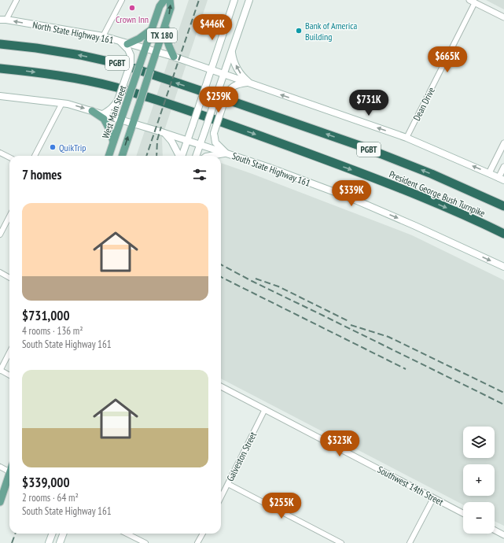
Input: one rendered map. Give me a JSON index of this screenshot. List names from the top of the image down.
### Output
{
  "streets": {
    "highway": ["PGBT", "President George Bush Turnpike"],
    "main road": [
      "North State Highway 161",
      "TX 180",
      "West Main Street",
      "South State Highway 161"
    ],
    "street": ["Dean Drive", "Galveston Street", "Southwest 14th Street"]
  },
  "crossings": [
    ["North State Highway 161", "West Main Street"],
    ["TX 180", "South State Highway 161"],
    ["West Main Street", "South State Highway 161"],
    ["Galveston Street", "Southwest 14th Street"]
  ],
  "one_way": ["North State Highway 161", "South State Highway 161"],
  "places": ["Crown Inn", "Bank of America Building", "QuikTrip"],
  "page": {
    "price": [
      "$446K",
      "$665K",
      "$259K",
      "$731K",
      "$339K",
      "$323K",
      "$255K"
    ],
    "heading": "7 homes",
    "list": [
      {
        "name": "$731,000",
        "note": "4 rooms · 136 m² · South State Highway 161"
      },
      {
        "name": "$339,000",
        "note": "2 rooms · 64 m² · South State Highway 161"
      }
    ],
    "map_buttons": ["+", "−"]
  }
}
